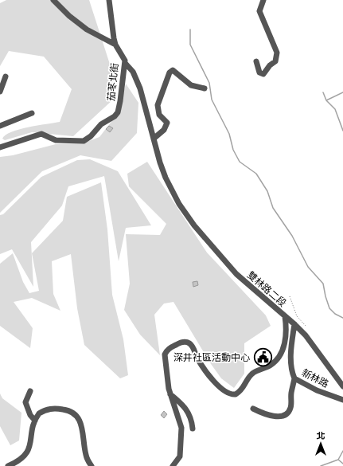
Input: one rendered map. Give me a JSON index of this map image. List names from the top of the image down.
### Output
{
  "streets": {
    "street": ["茄苳北街", "雙林路二段", "新林路"]
  },
  "crossings": [
    ["茄苳北街", "雙林路二段"],
    ["雙林路二段", "新林路"]
  ],
  "places": {
    "public building": ["深井社區活動中心"]
  },
  "north": "top"
}
